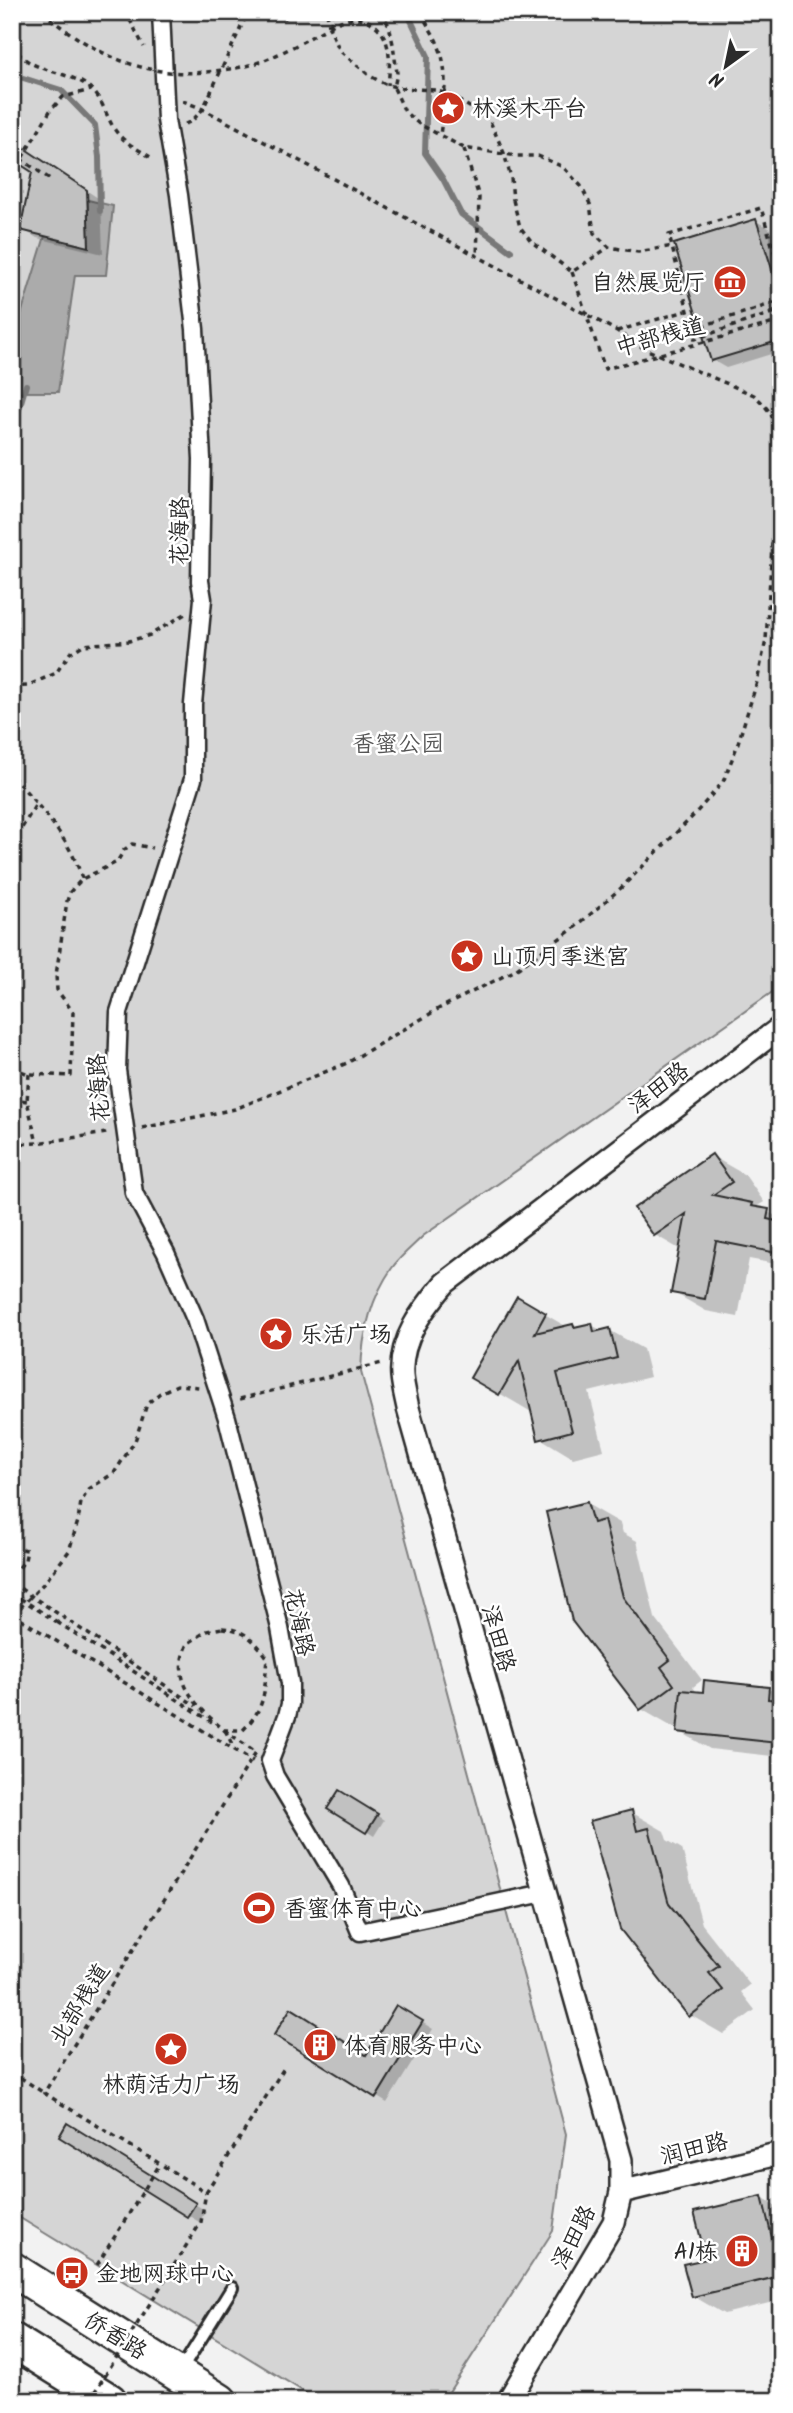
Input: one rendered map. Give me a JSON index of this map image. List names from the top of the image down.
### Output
{
  "streets": {
    "main road": ["侨香路"],
    "street": ["花海路", "泽田路", "润田路"],
    "path": ["中部栈道", "北部栈道"]
  },
  "crossings": [
    ["泽田路", "润田路"]
  ],
  "parks": ["香蜜公园"],
  "places": {
    "place": [
      "林溪木平台",
      "山顶月季迷宫",
      "乐活广场",
      "林荫活力广场"
    ],
    "museum": ["自然展览厅"],
    "sports": ["香蜜体育中心"],
    "building": ["体育服务中心", "A1栋"],
    "bus stop": ["金地网球中心"]
  },
  "north": "bottom left"
}
